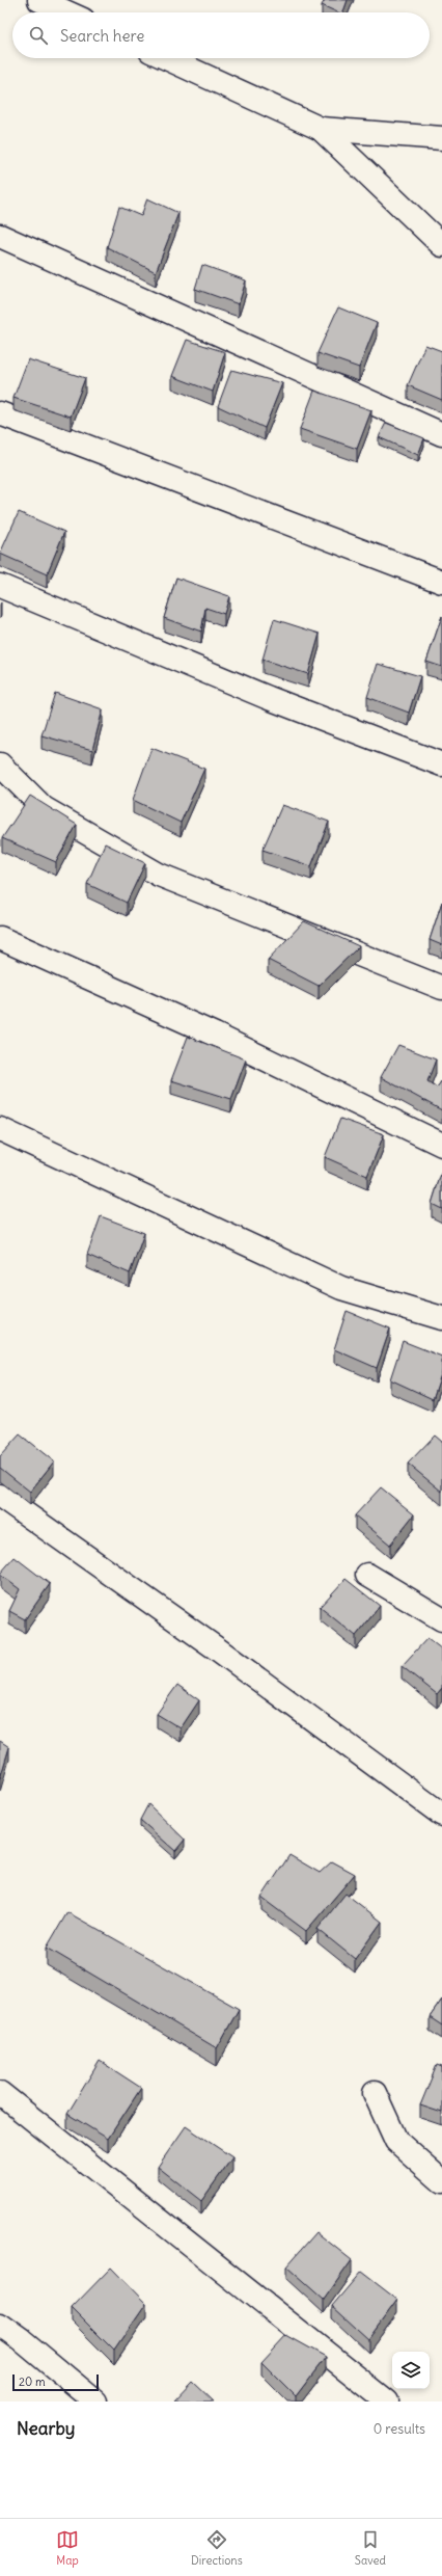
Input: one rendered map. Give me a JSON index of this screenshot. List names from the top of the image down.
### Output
{
  "scale_bar": "20 m",
  "page": {
    "search": "Search here",
    "scale": "20 m",
    "heading": ["Nearby", "0 results"],
    "nav": ["Map", "Directions", "Saved"]
  }
}
